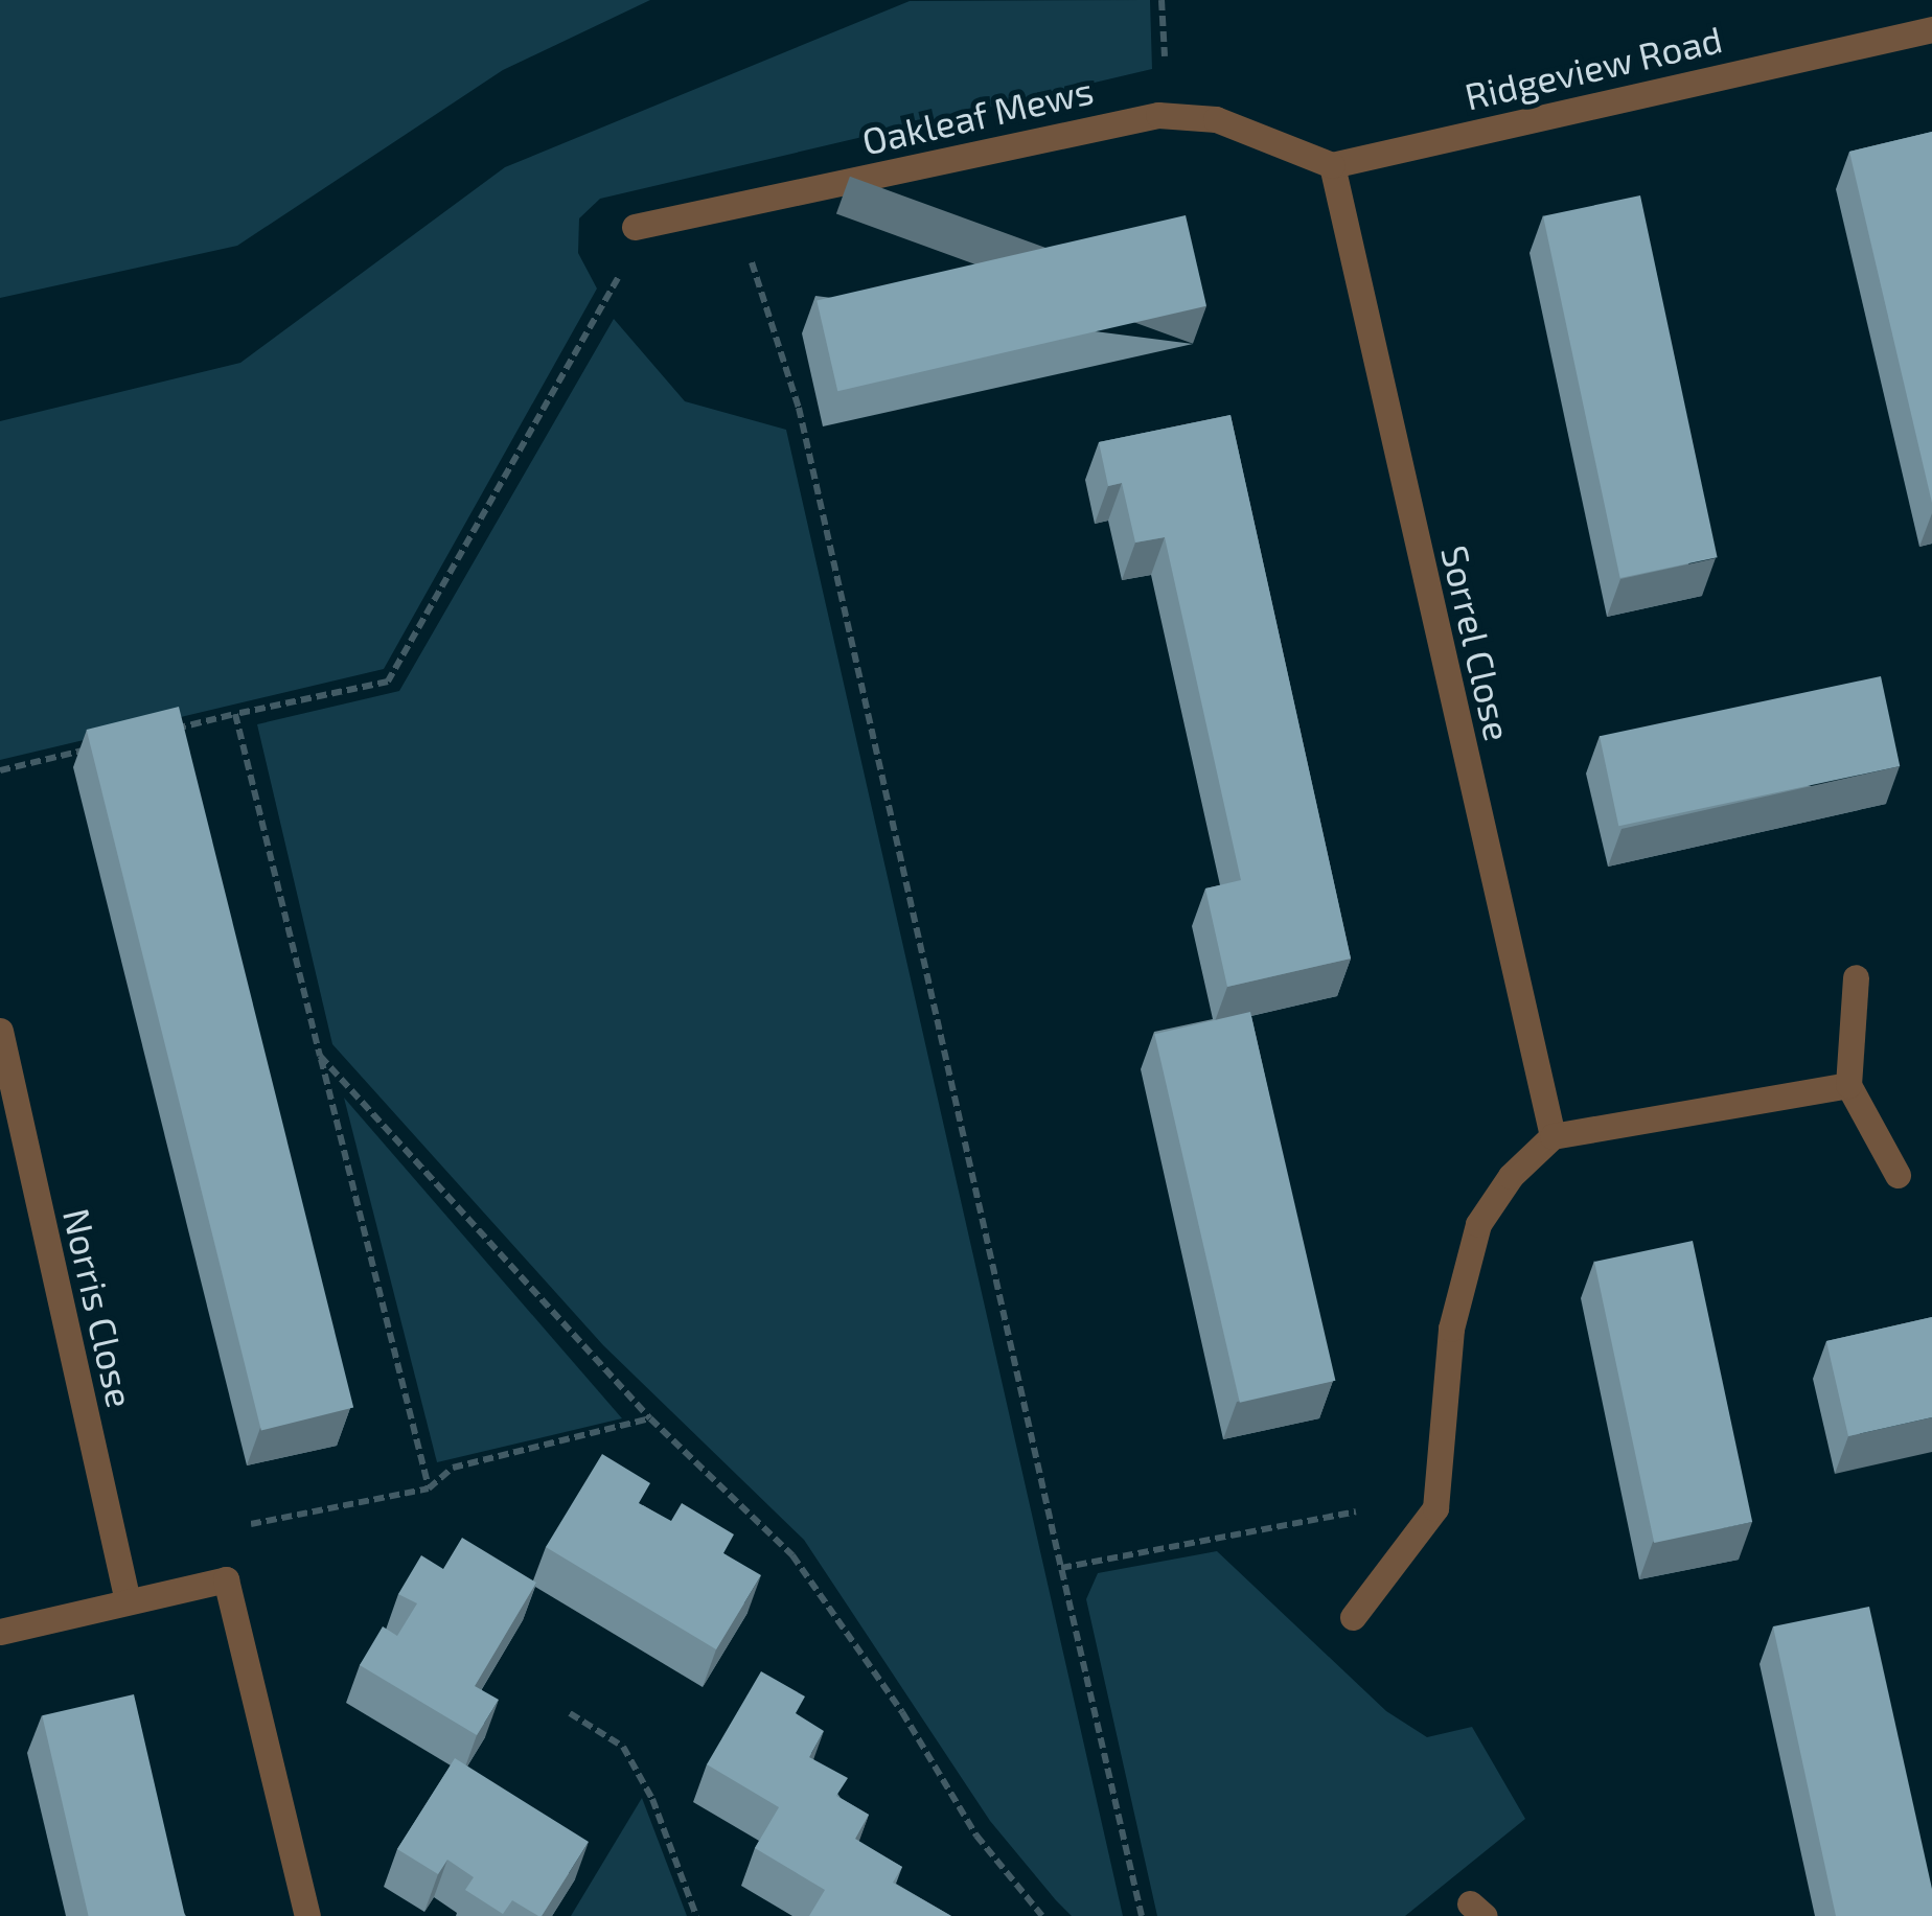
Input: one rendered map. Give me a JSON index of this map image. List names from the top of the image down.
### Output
{
  "streets": {
    "street": [
      "Ridgeview Road",
      "Oakleaf Mews",
      "Sorrel Close",
      "Norris Close"
    ]
  },
  "crossings": [
    ["Ridgeview Road", "Oakleaf Mews"],
    ["Ridgeview Road", "Sorrel Close"],
    ["Oakleaf Mews", "Sorrel Close"]
  ]
}
